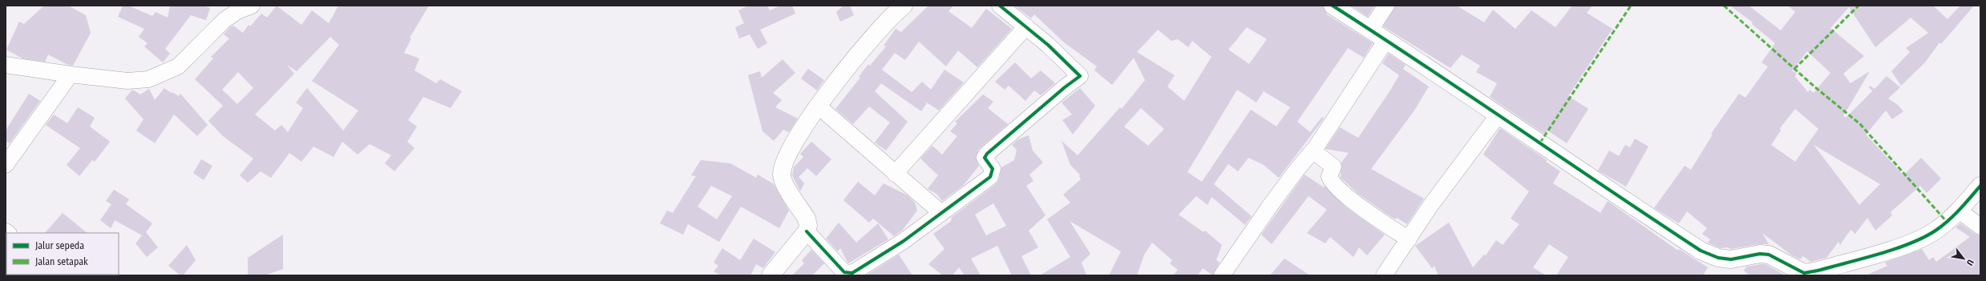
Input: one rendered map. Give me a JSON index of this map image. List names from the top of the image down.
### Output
{
  "legend": ["Jalur sepeda", "Jalan setapak"],
  "north": "bottom right"
}
